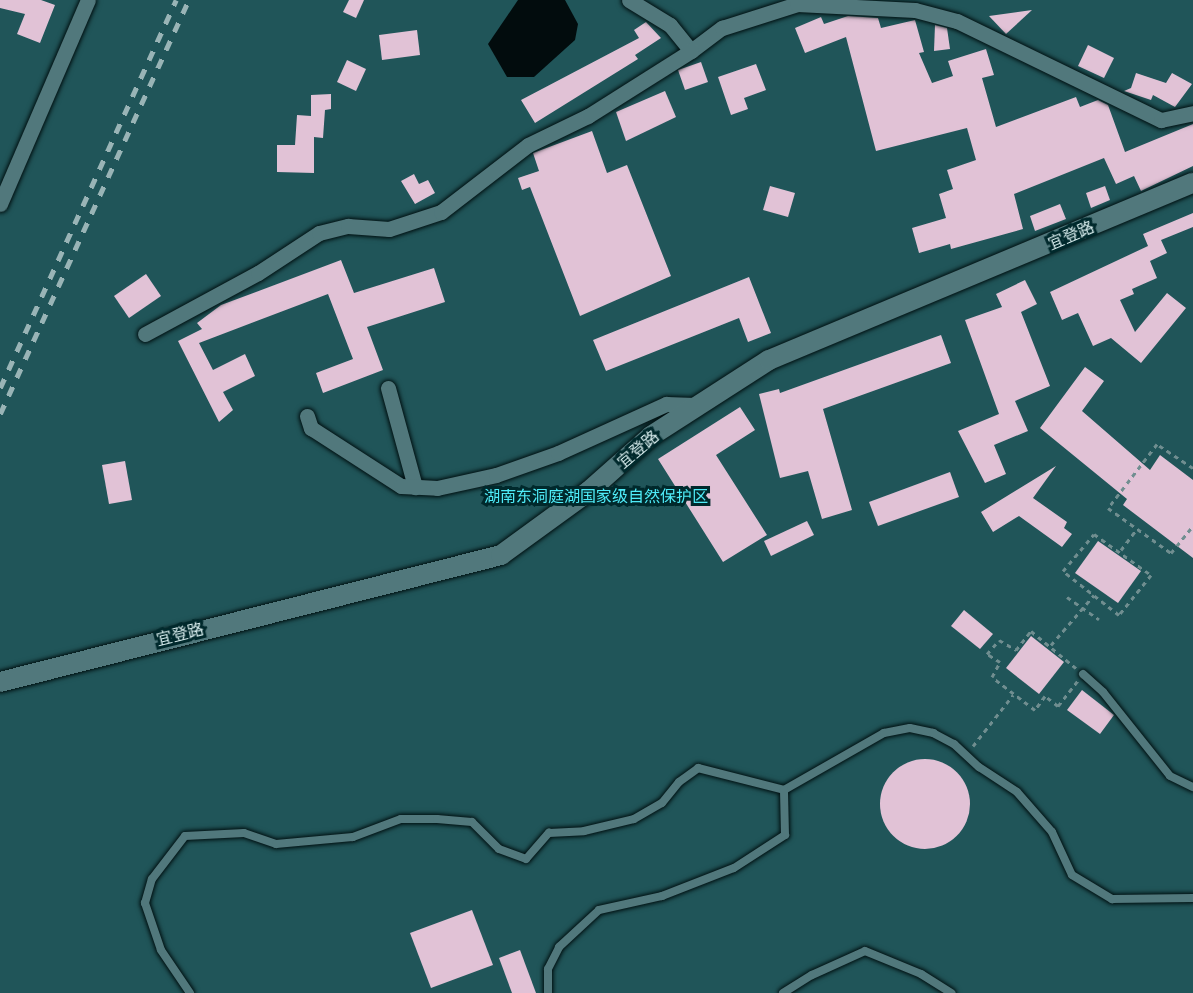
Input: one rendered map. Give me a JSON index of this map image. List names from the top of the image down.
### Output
{
  "streets": {
    "street": ["宜登路"]
  },
  "parks": ["湖南东洞庭湖国家级自然保护区"]
}
